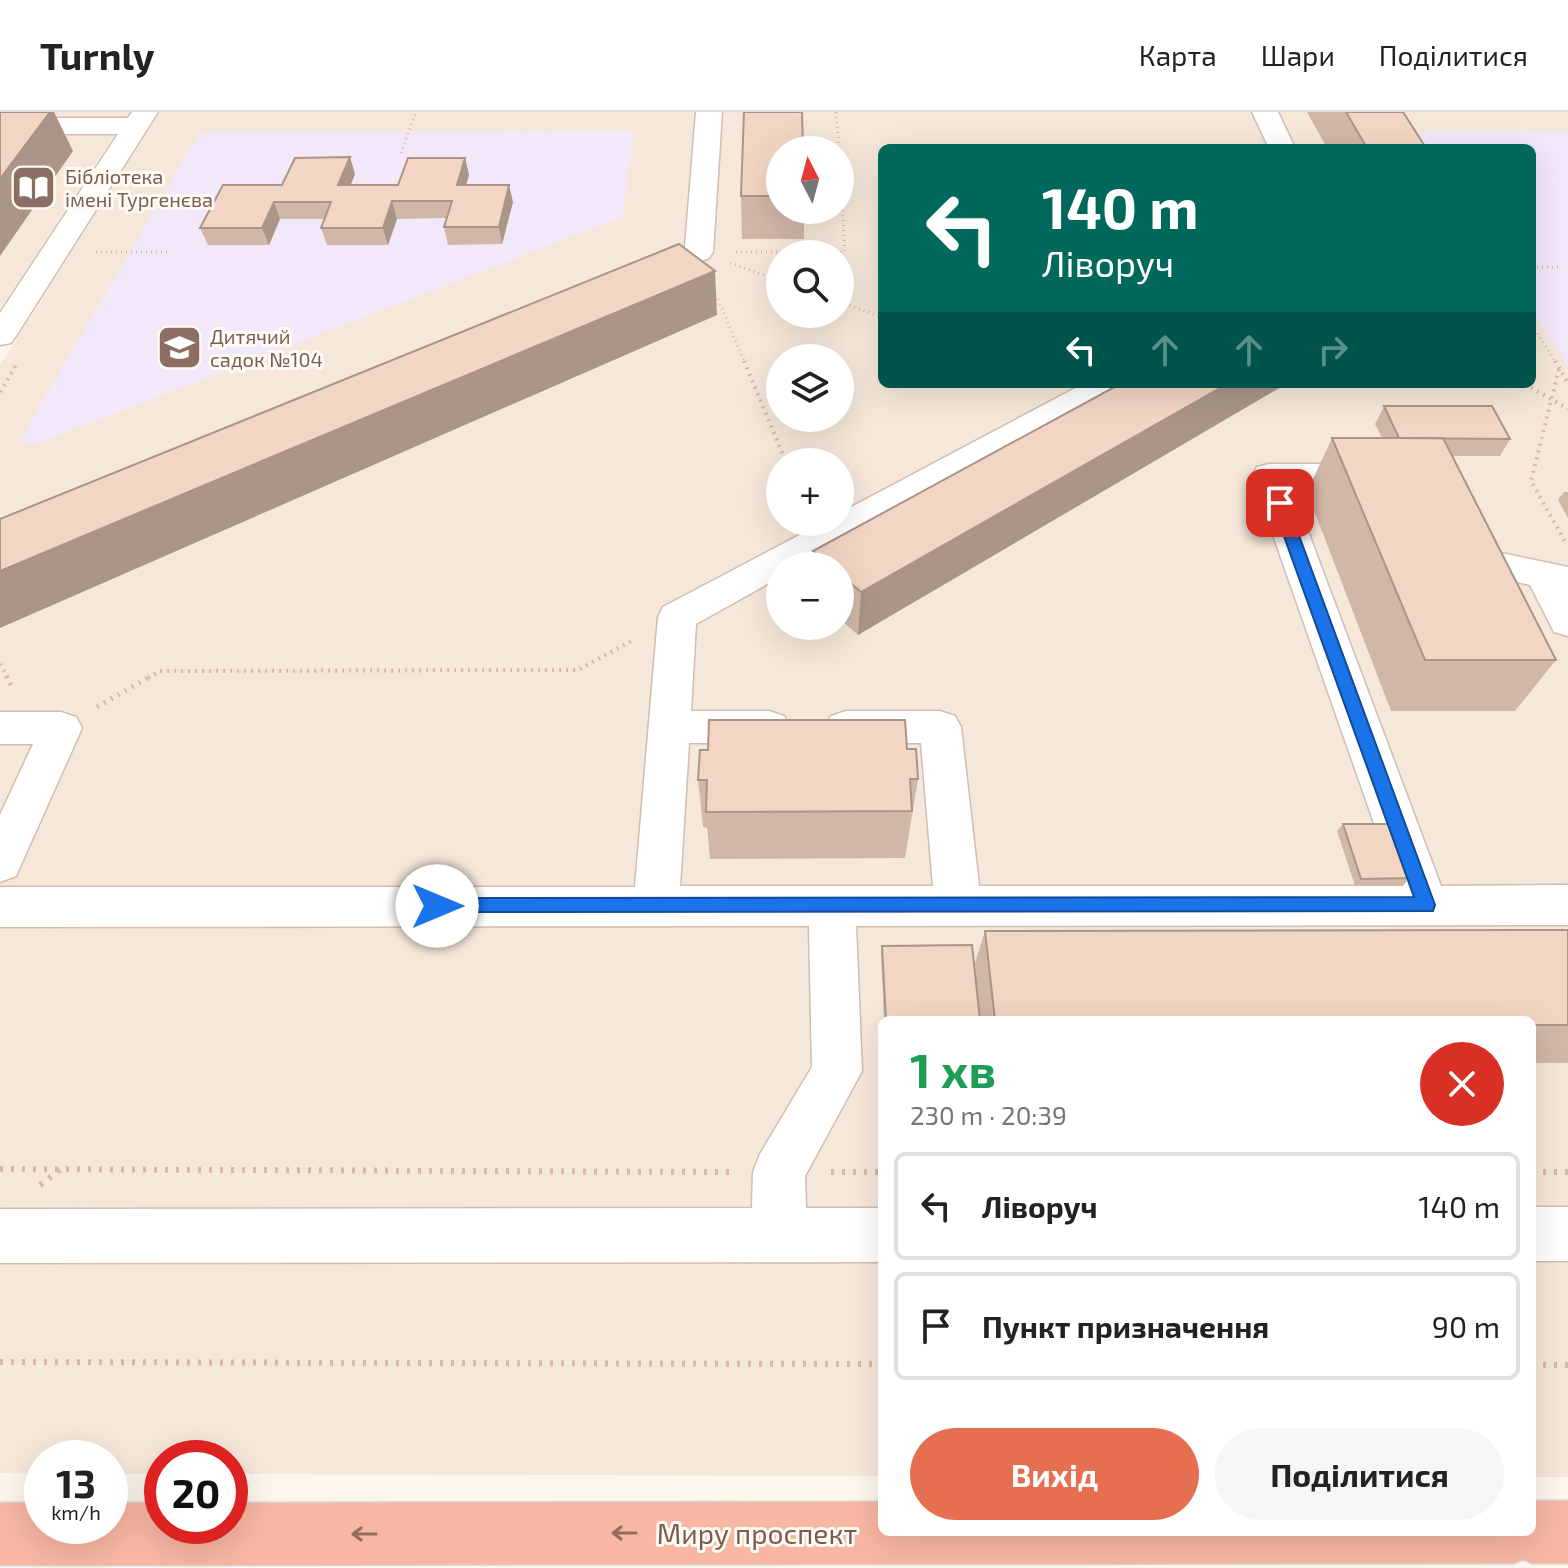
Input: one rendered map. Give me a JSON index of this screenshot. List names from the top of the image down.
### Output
{
  "streets": {
    "highway": ["Миру проспект"]
  },
  "one_way": ["Миру проспект"],
  "places": {
    "library": ["Бібліотека імені Тургенєва"],
    "school or university": ["Дитячий садок №104"]
  },
  "north": "top",
  "page": {
    "header": "Turnly",
    "nav": ["Карта", "Шари", "Поділитися"],
    "map_buttons": ["+", "−"],
    "turn": ["140 m", "Ліворуч"],
    "heading": ["1 хв", "230 m · 20:39"],
    "list": [
      {
        "name": "Ліворуч",
        "value": "140 m"
      },
      {
        "name": "Пункт призначення",
        "value": "90 m"
      }
    ],
    "buttons": ["Вихід", "Поділитися"],
    "speed": "13 km/h",
    "limit": "20"
  }
}
